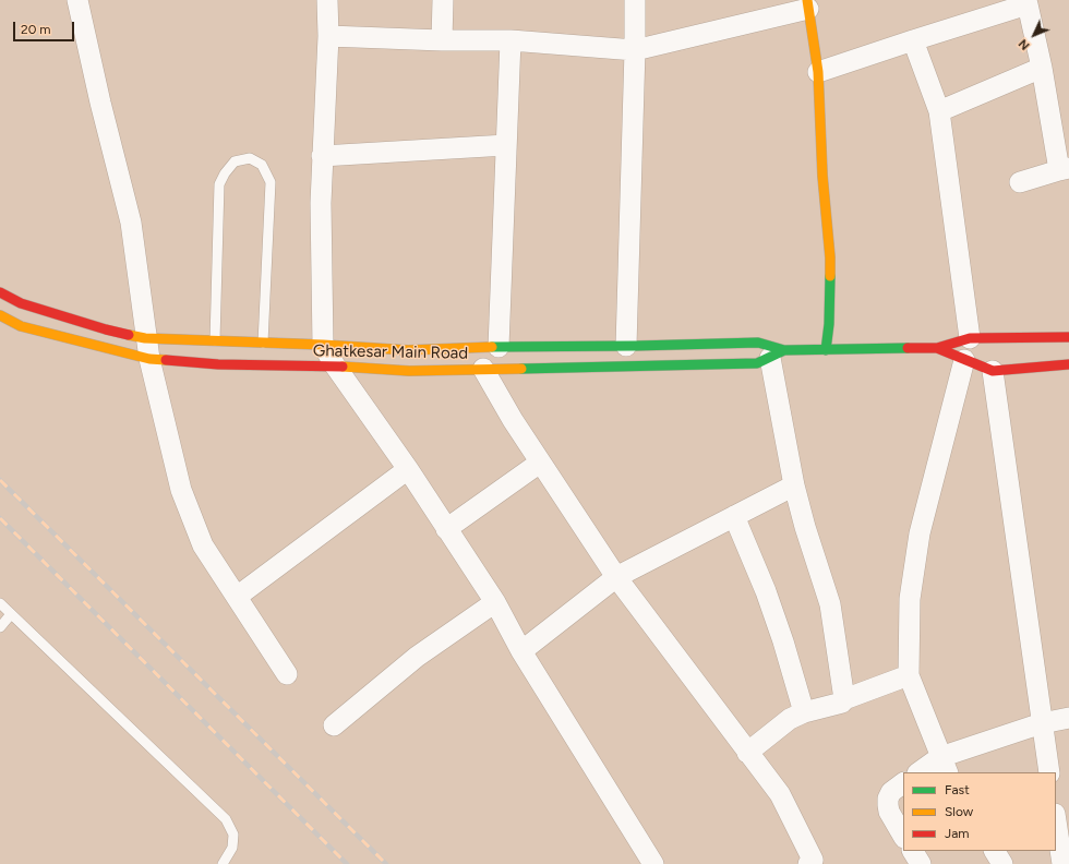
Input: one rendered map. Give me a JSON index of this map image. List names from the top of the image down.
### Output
{
  "streets": {
    "main road": ["Ghatkesar Main Road"]
  },
  "legend": ["Fast", "Slow", "Jam"],
  "scale_bar": "20 m",
  "north": "bottom left"
}
